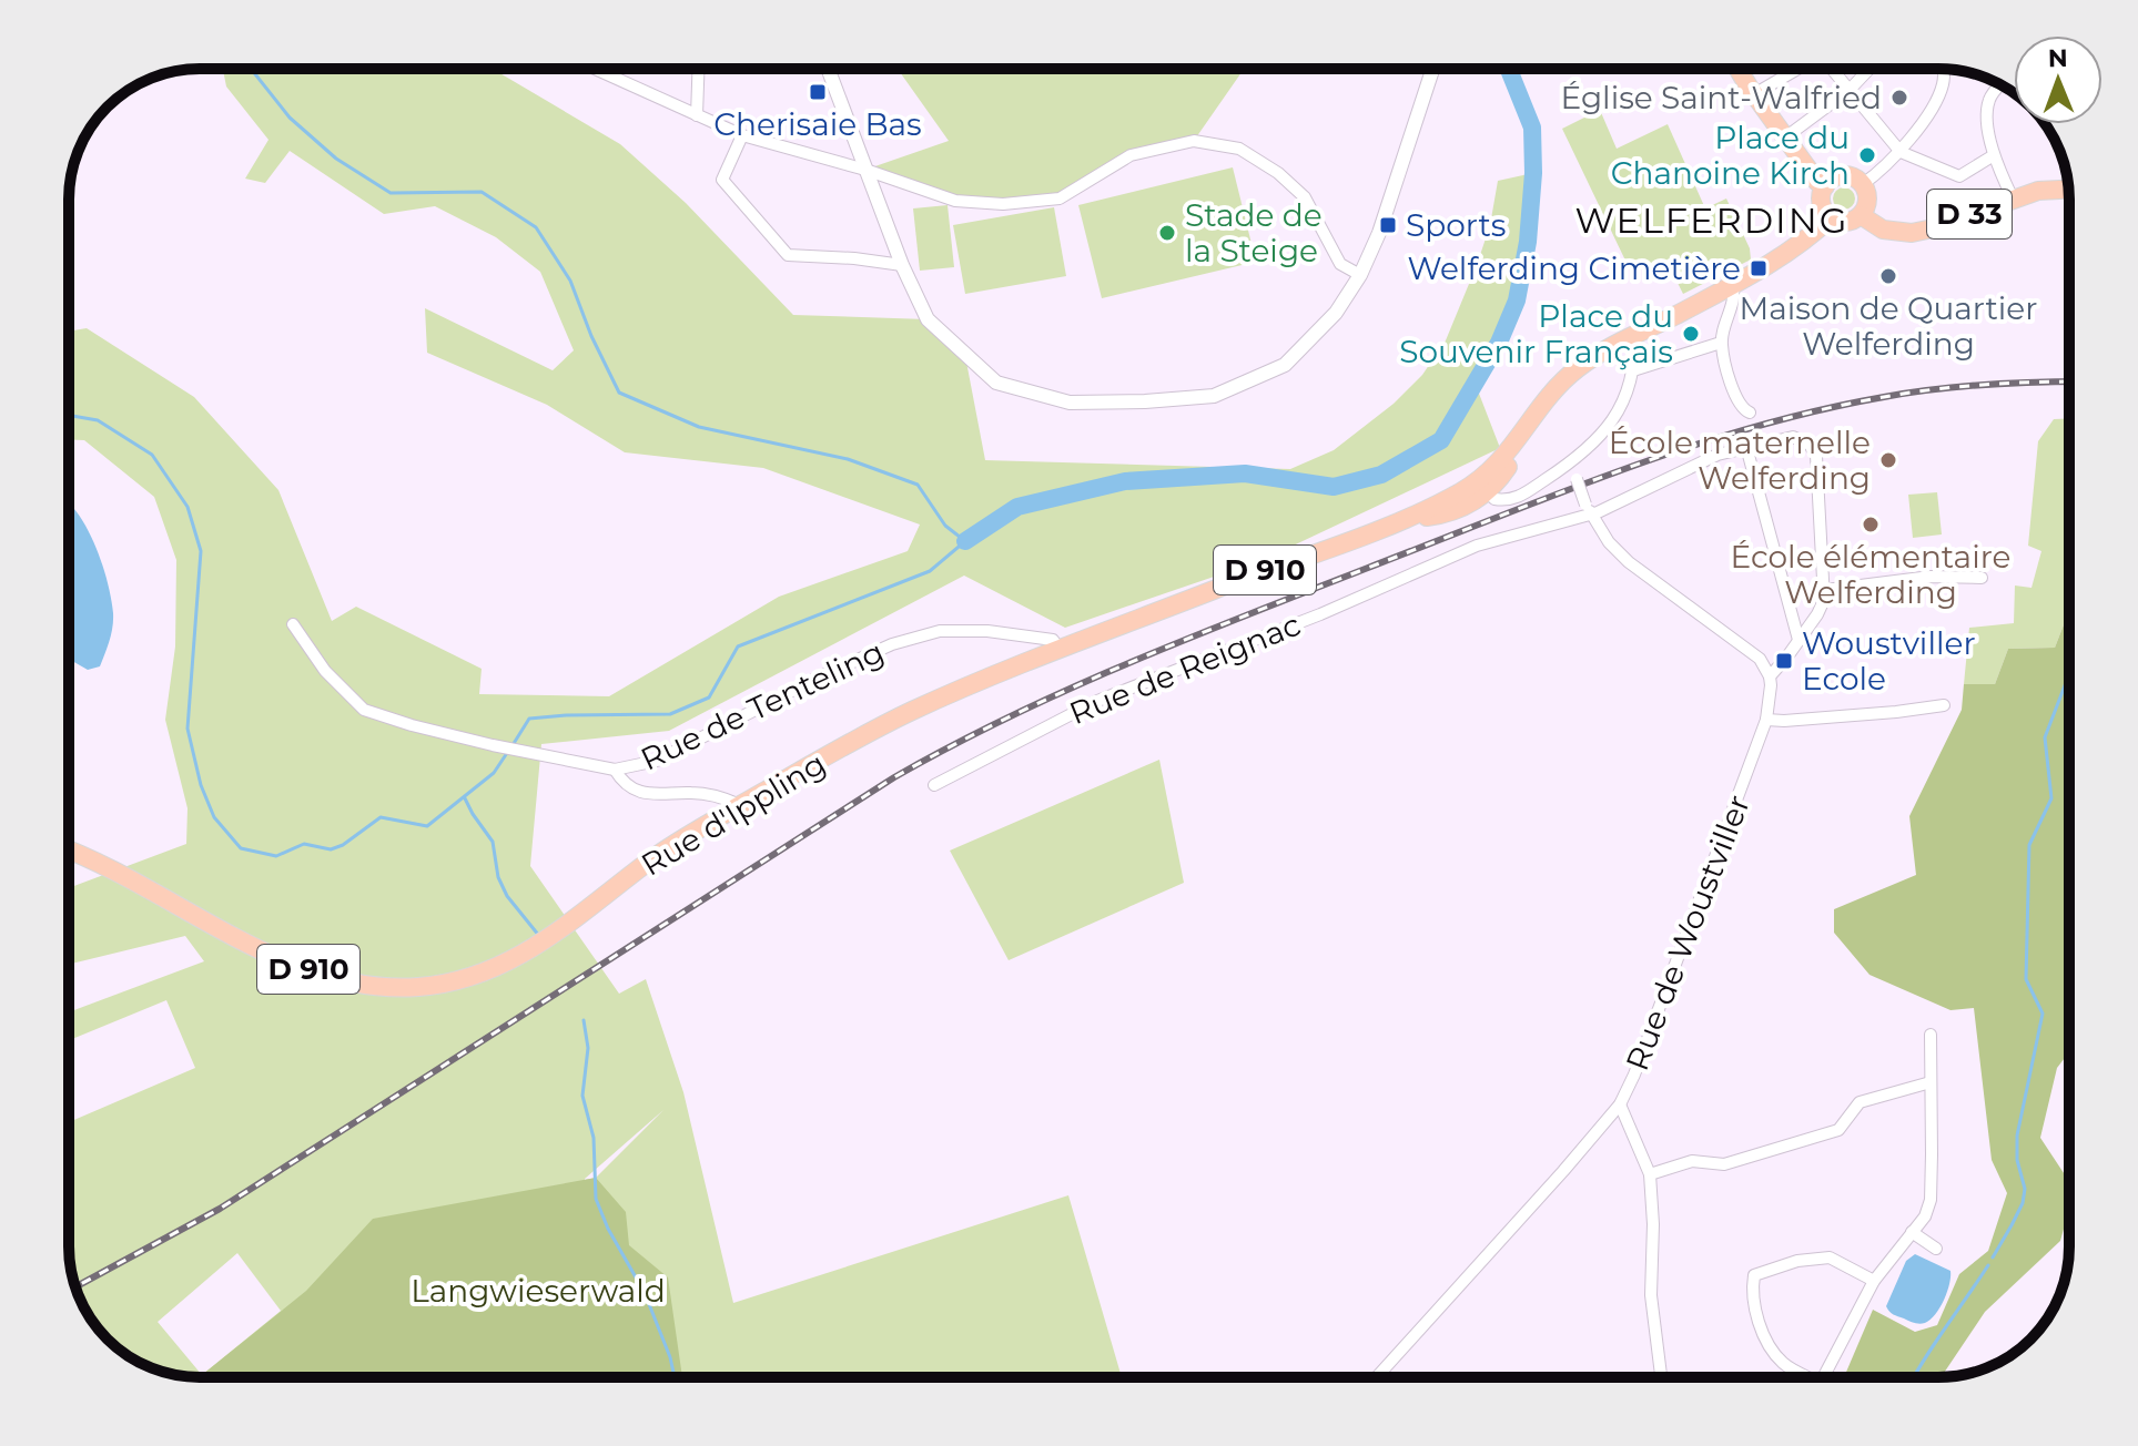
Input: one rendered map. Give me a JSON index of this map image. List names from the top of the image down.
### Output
{
  "streets": {
    "main road": ["D 33", "D 910", "Rue d'Ippling"],
    "street": ["Rue de Reignac", "Rue de Tenteling", "Rue de Woustviller"]
  },
  "crossings": [
    ["D 33", "Rue d'Ippling"],
    ["Rue de Tenteling", "Rue d'Ippling"]
  ],
  "districts": ["WELFERDING"],
  "parks": ["Langwieserwald"],
  "places": {
    "transit": [
      "Cherisaie Bas",
      "Sports",
      "Welferding Cimetière",
      "Woustviller Ecole"
    ],
    "other": [
      "Église Saint-Walfried",
      "Place du Chanoine Kirch",
      "Stade de la Steige",
      "Maison de Quartier Welferding",
      "Place du Souvenir Français",
      "École maternelle Welferding",
      "École élémentaire Welferding"
    ]
  },
  "north": "top"
}
